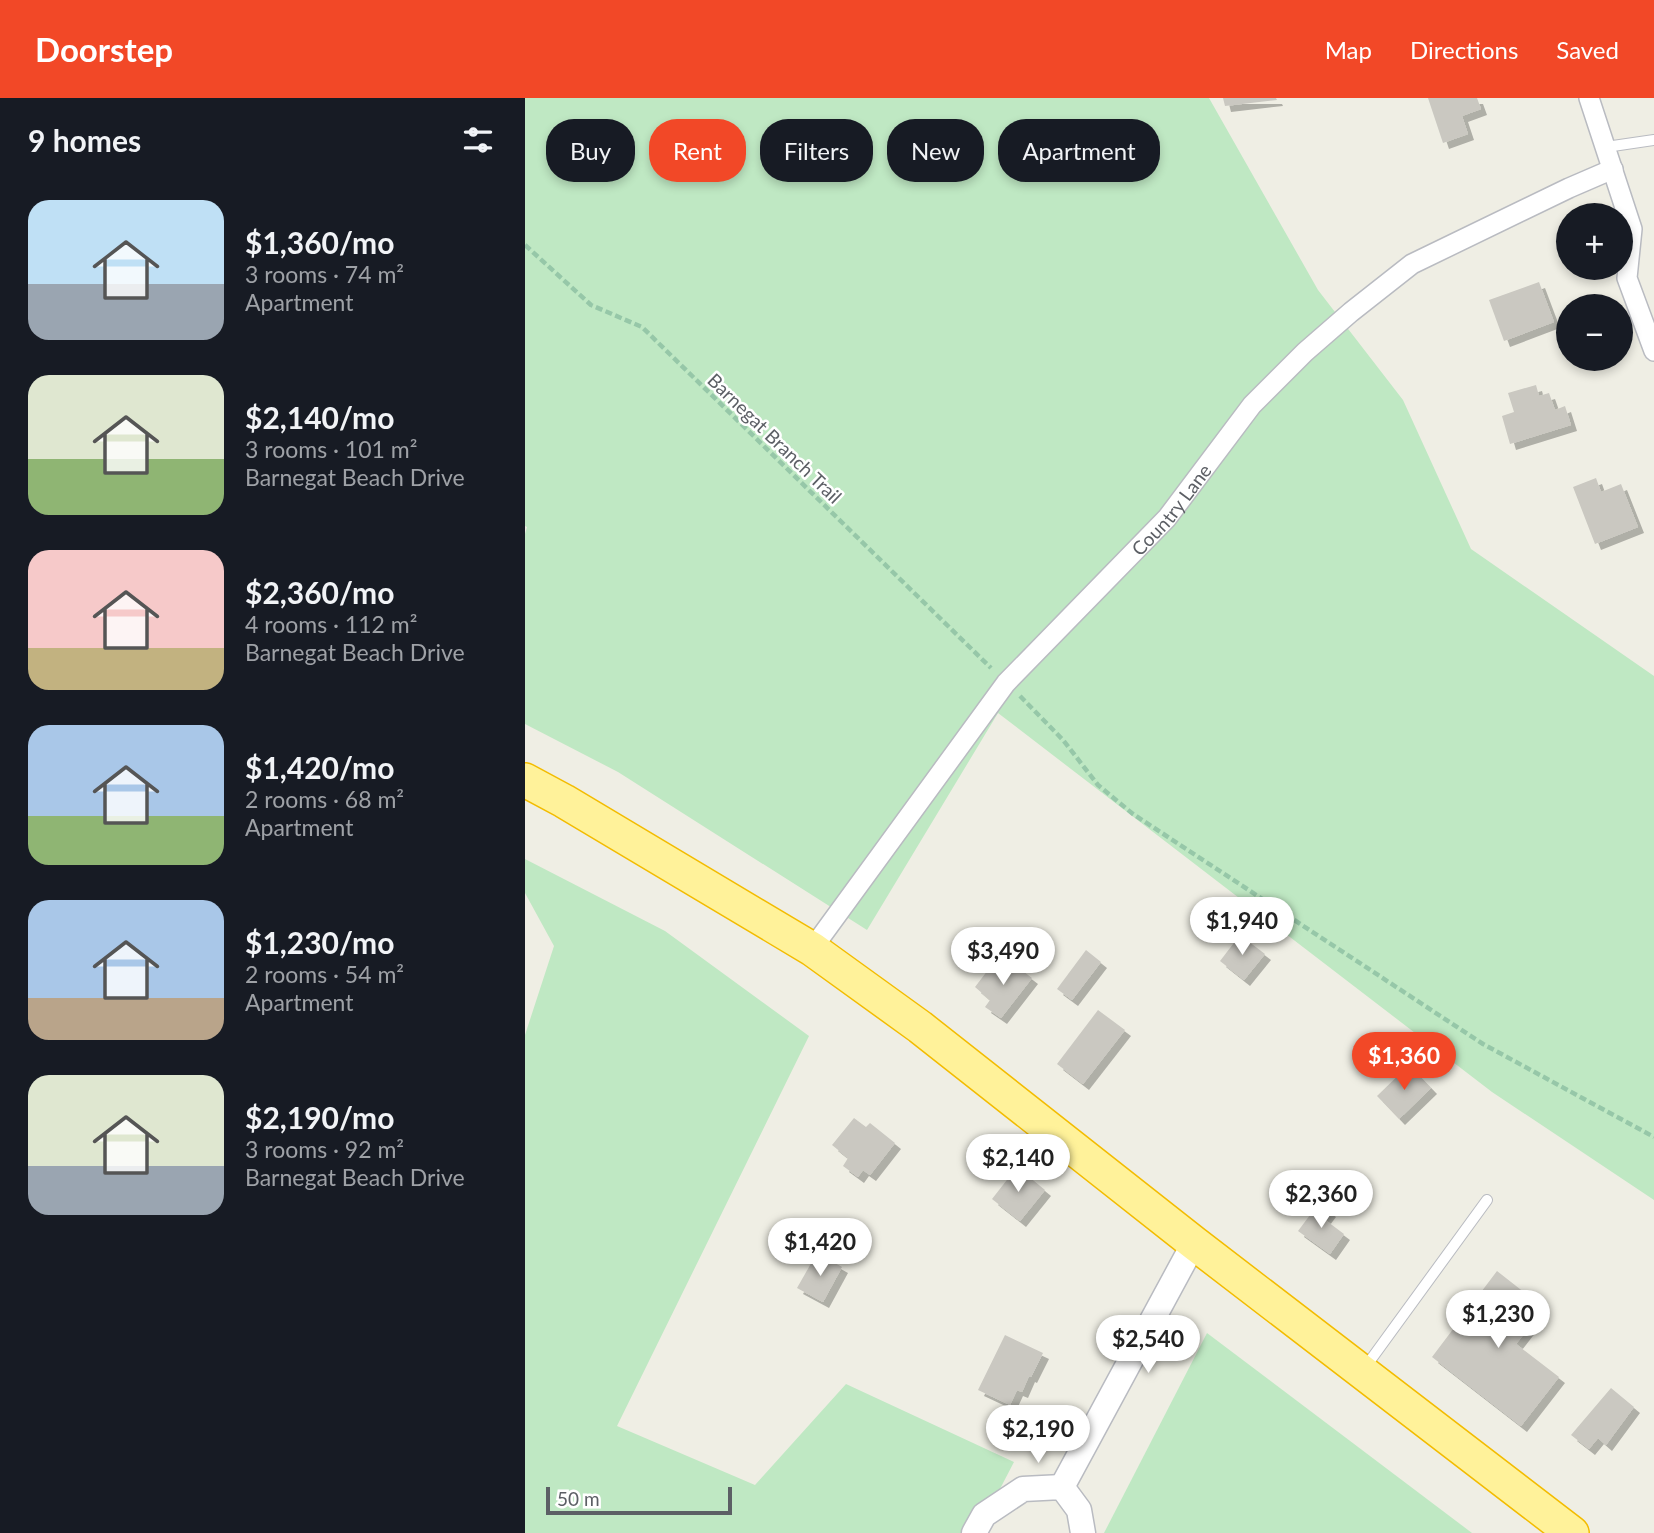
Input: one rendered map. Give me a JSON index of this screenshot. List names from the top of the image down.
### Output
{
  "streets": {
    "street": ["Country Lane"],
    "path": ["Barnegat Branch Trail"]
  },
  "scale_bar": "50 m",
  "page": {
    "header": "Doorstep",
    "nav": ["Map", "Directions", "Saved"],
    "heading": "9 homes",
    "chip": [
      "Buy",
      "Rent",
      "Filters",
      "New",
      "Apartment"
    ],
    "list": [
      {
        "name": "$1,360/mo",
        "note": "3 rooms · 74 m² · Apartment"
      },
      {
        "name": "$2,140/mo",
        "note": "3 rooms · 101 m² · Barnegat Beach Drive"
      },
      {
        "name": "$2,360/mo",
        "note": "4 rooms · 112 m² · Barnegat Beach Drive"
      },
      {
        "name": "$1,420/mo",
        "note": "2 rooms · 68 m² · Apartment"
      },
      {
        "name": "$1,230/mo",
        "note": "2 rooms · 54 m² · Apartment"
      },
      {
        "name": "$2,190/mo",
        "note": "3 rooms · 92 m² · Barnegat Beach Drive"
      }
    ],
    "map_buttons": ["+", "−"],
    "price": [
      "$1,940",
      "$3,490",
      "$1,360",
      "$2,140",
      "$2,360",
      "$1,420",
      "$1,230",
      "$2,540",
      "$2,190"
    ],
    "scale": "50 m"
  }
}
